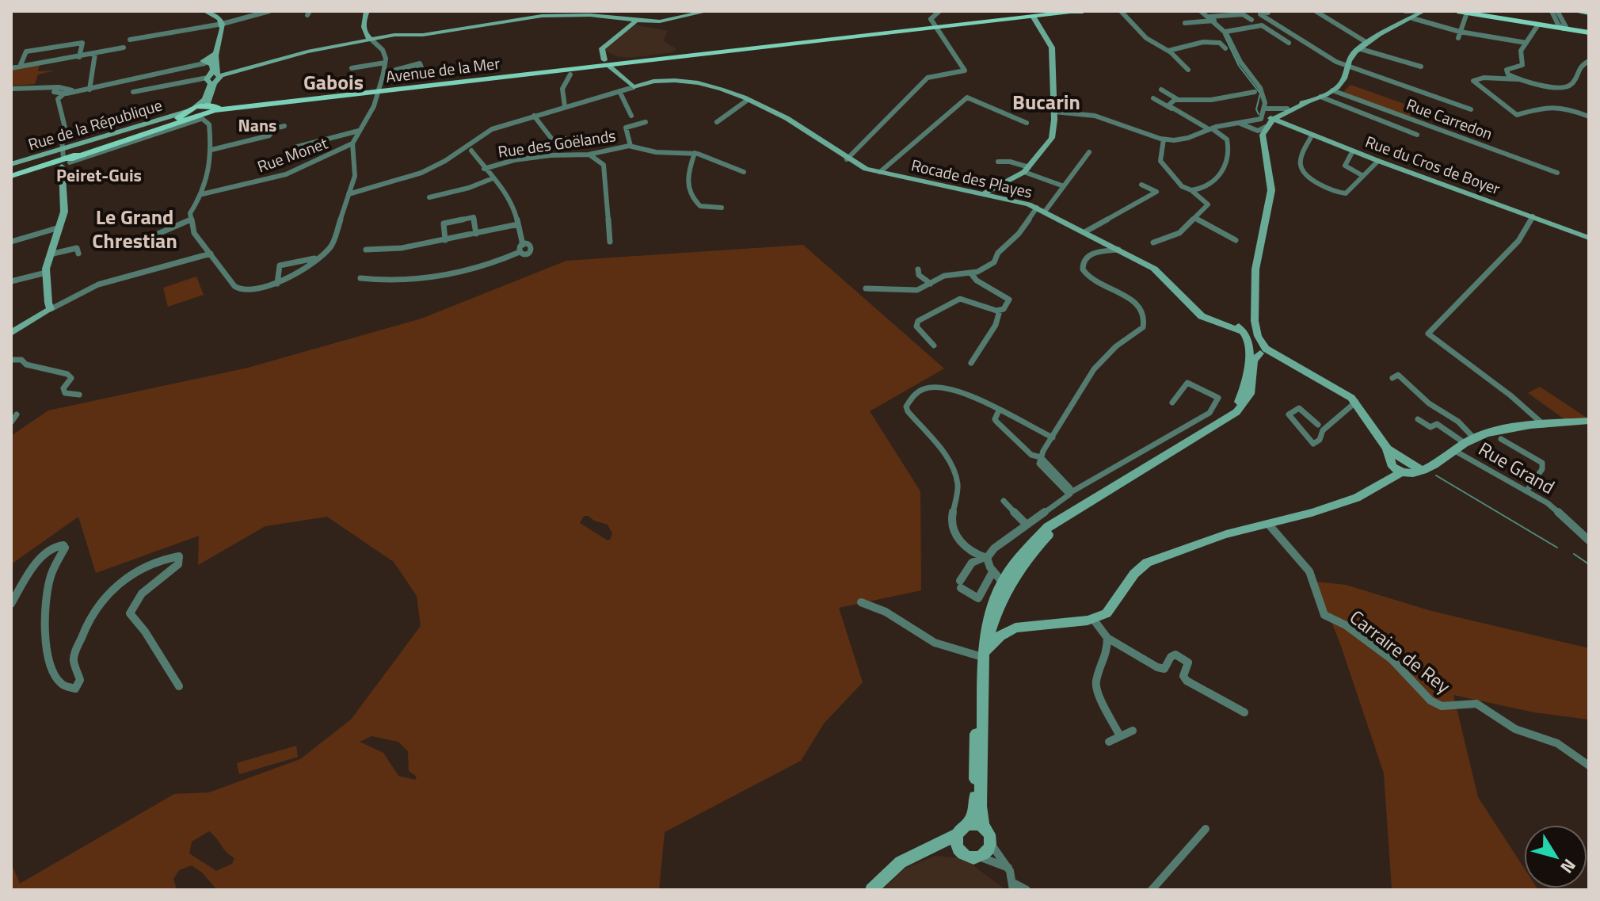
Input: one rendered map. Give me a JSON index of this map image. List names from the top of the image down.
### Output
{
  "streets": {
    "main road": ["Avenue de la Mer"],
    "street": [
      "Rue Carredon",
      "Rue de la République",
      "Rue des Goëlands",
      "Rue Monet",
      "Rue du Cros de Boyer",
      "Rocade des Playes",
      "Rue Grand",
      "Carraire de Rey"
    ]
  },
  "crossings": [
    ["Avenue de la Mer", "Rue de la République"]
  ],
  "districts": [
    "Gabois",
    "Bucarin",
    "Nans",
    "Peiret-Guis",
    "Le Grand Chrestian"
  ],
  "north": "bottom right"
}
